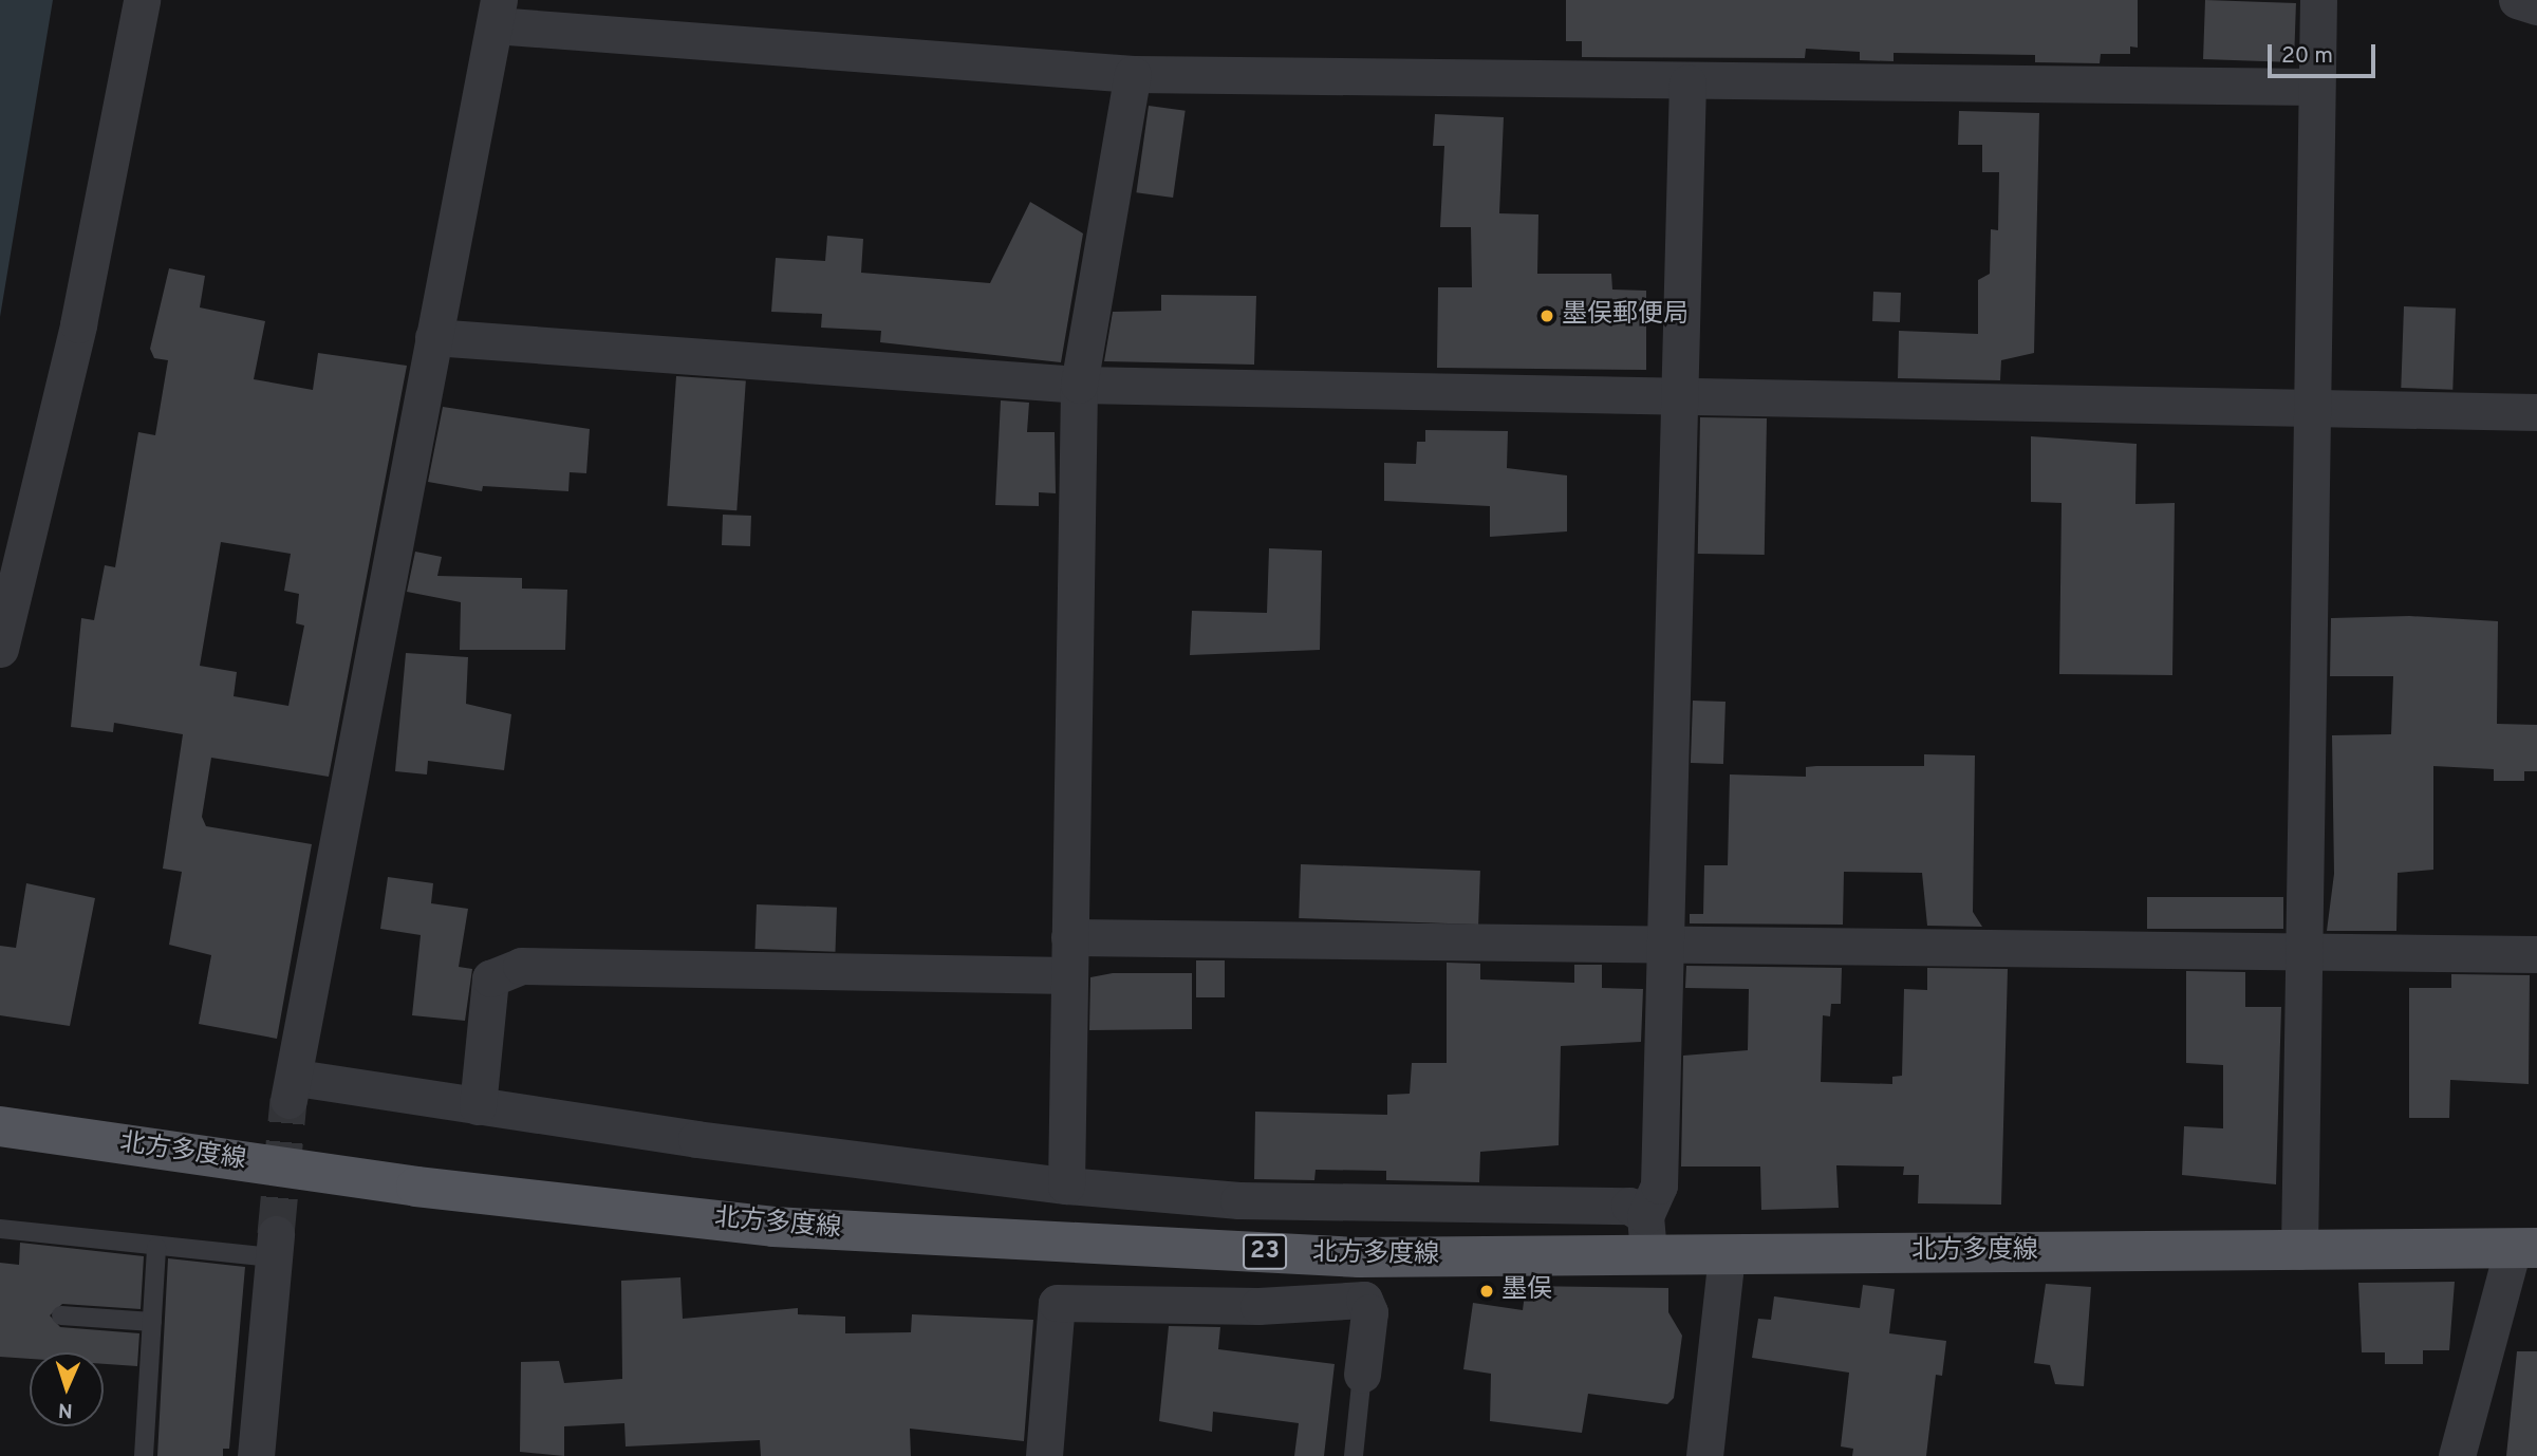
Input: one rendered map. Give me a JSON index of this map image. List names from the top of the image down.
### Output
{
  "streets": {
    "main road": ["北方多度線", "23"]
  },
  "places": ["墨俣郵便局", "墨俣"],
  "scale_bar": "20 m",
  "north": "bottom"
}
